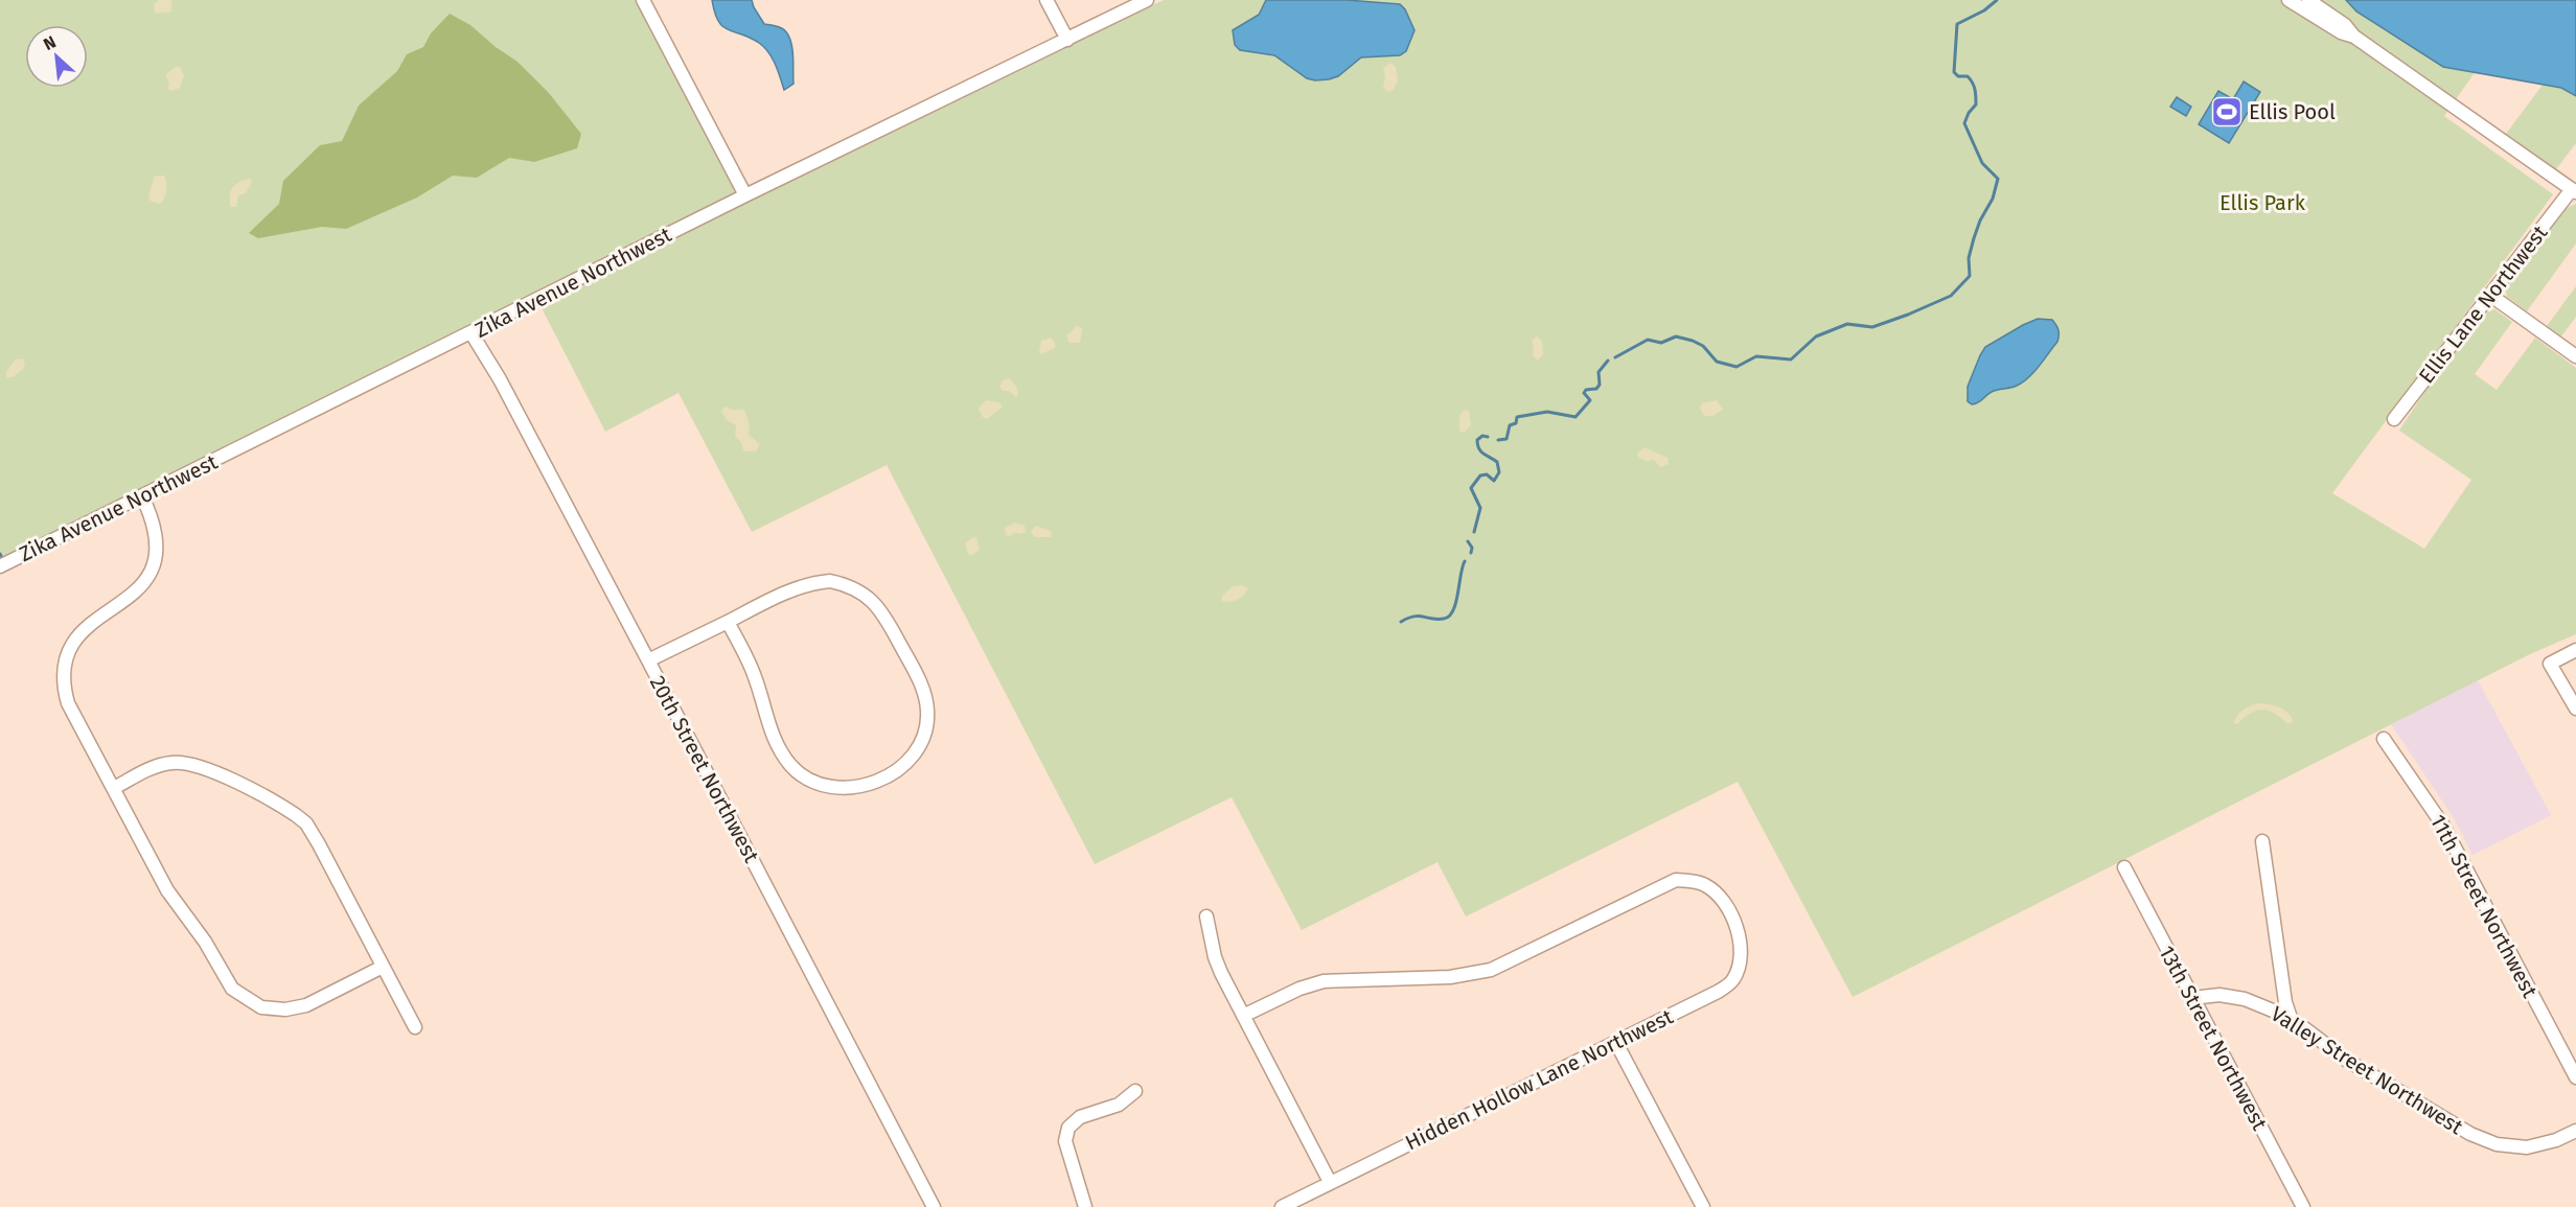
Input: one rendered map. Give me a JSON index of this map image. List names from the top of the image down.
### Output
{
  "streets": {
    "street": [
      "Zika Avenue Northwest",
      "Ellis Lane Northwest",
      "20th Street Northwest",
      "11th Street Northwest",
      "13th Street Northwest",
      "Valley Street Northwest",
      "Hidden Hollow Lane Northwest"
    ]
  },
  "crossings": [
    ["Zika Avenue Northwest", "20th Street Northwest"],
    ["13th Street Northwest", "Valley Street Northwest"]
  ],
  "parks": ["Ellis Park"],
  "places": {
    "sports": ["Ellis Pool"]
  },
  "north": "top left"
}
